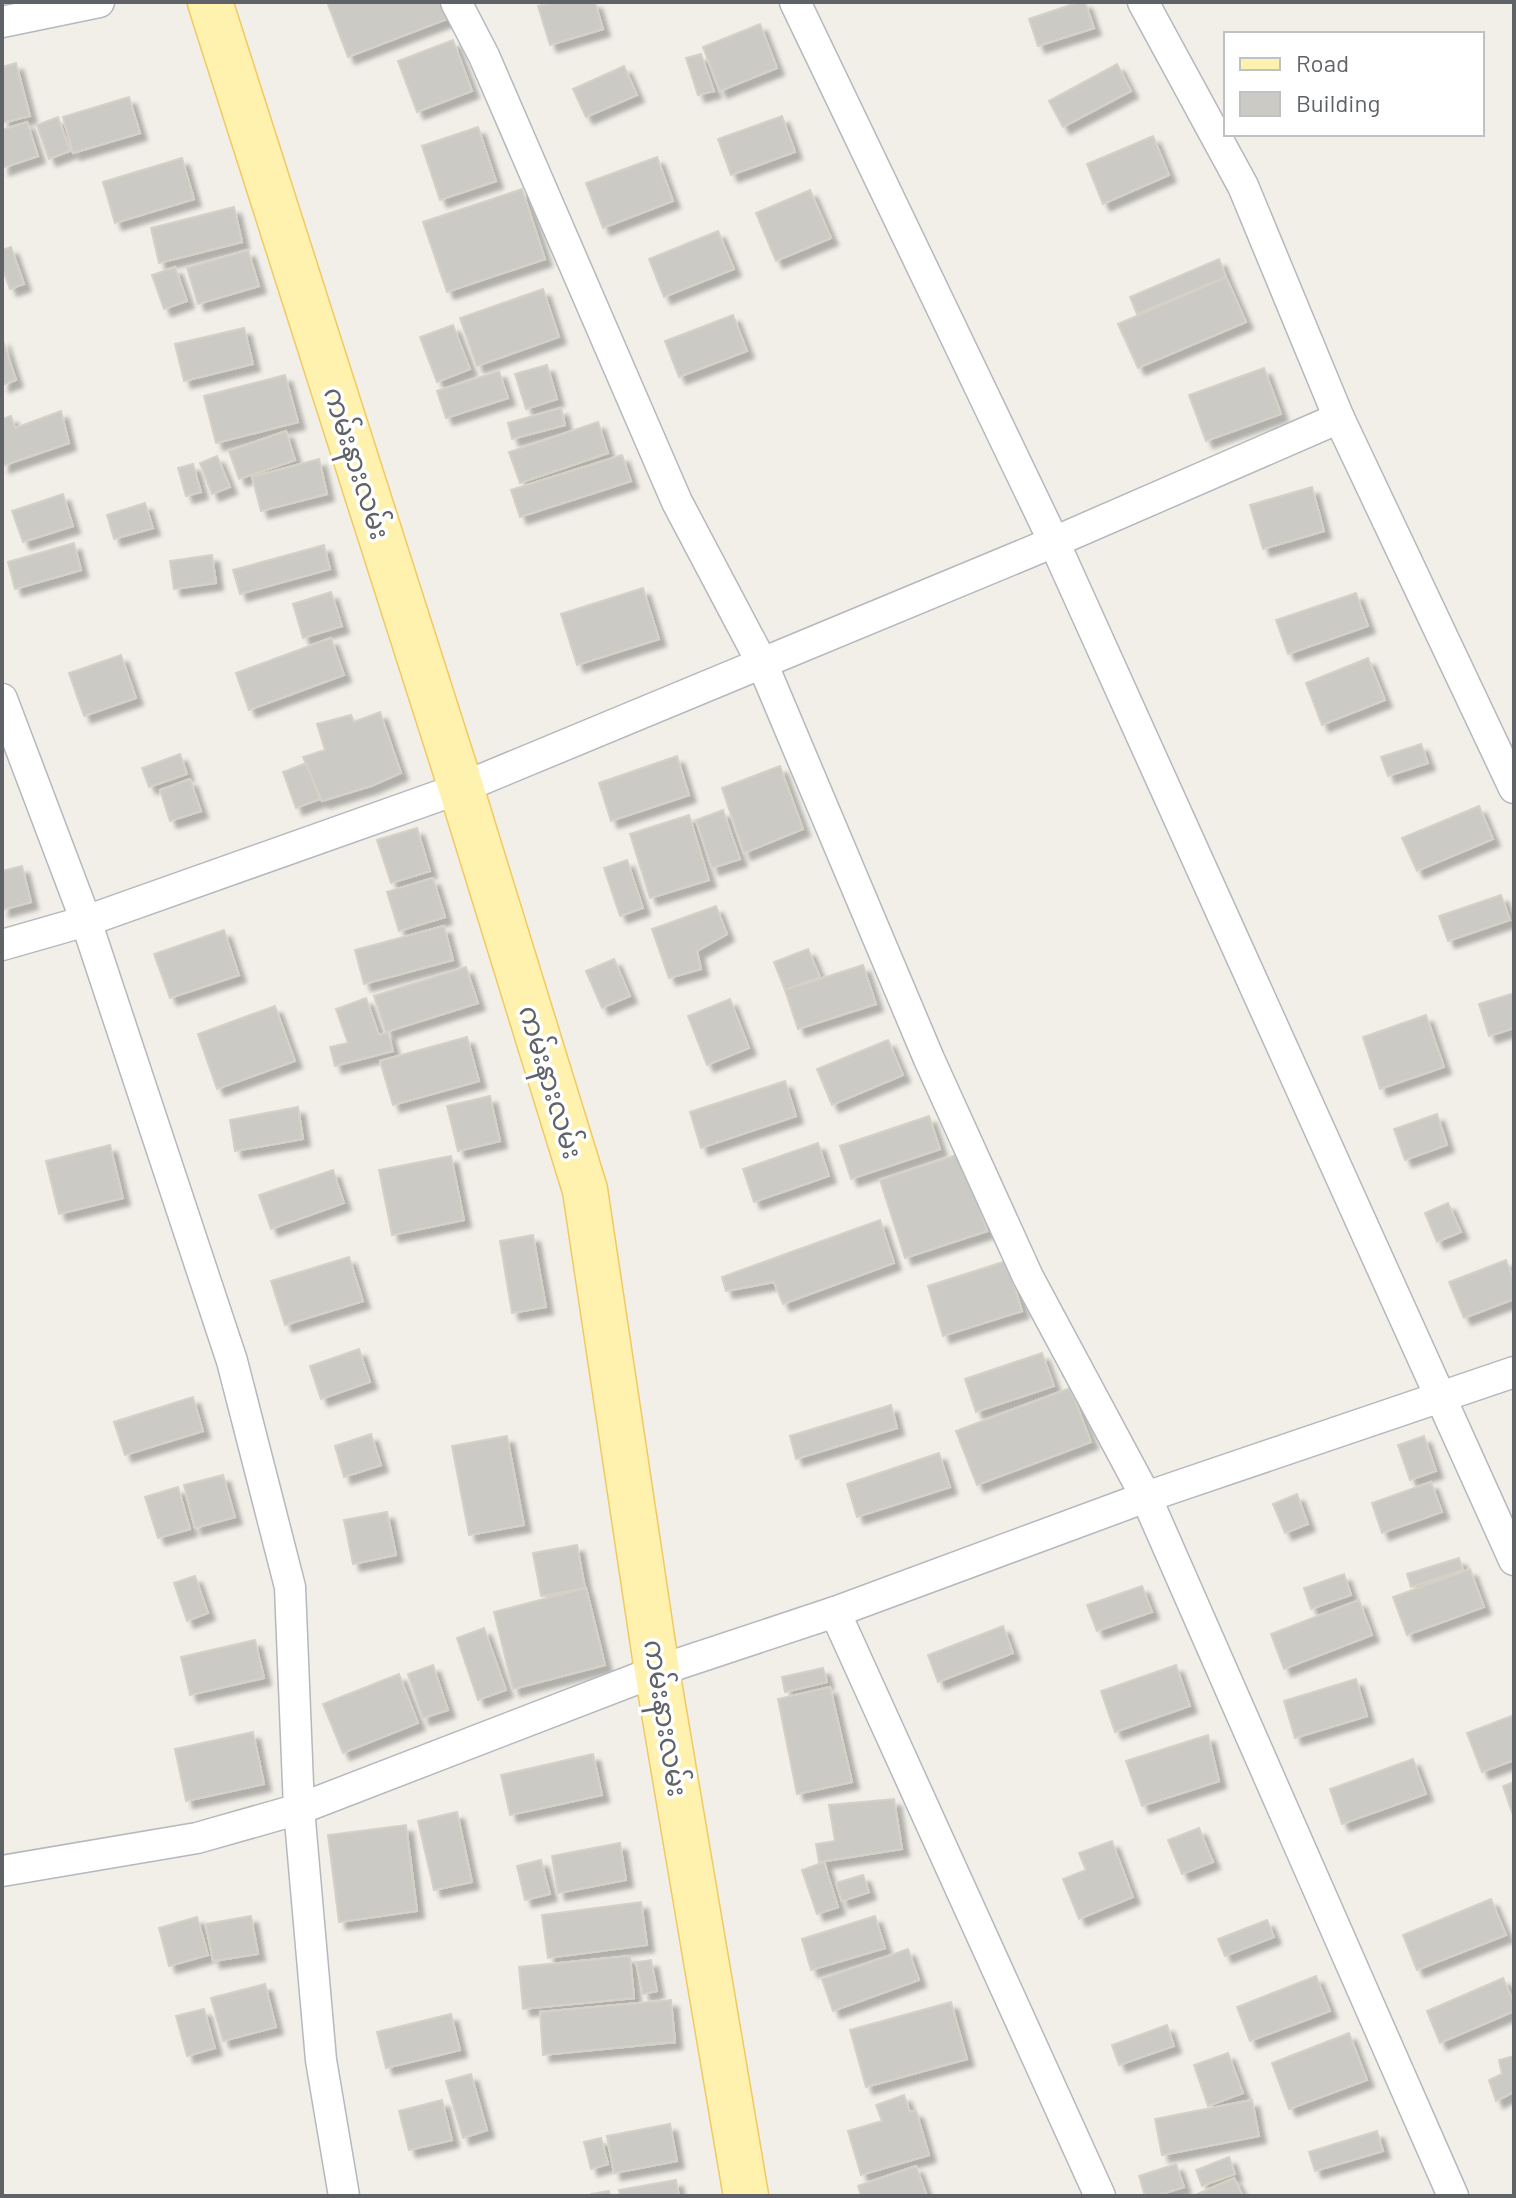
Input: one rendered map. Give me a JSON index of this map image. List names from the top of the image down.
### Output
{
  "streets": {
    "main road": ["ကမ်းနားလမ်း"]
  },
  "legend": ["Road", "Building"]
}
